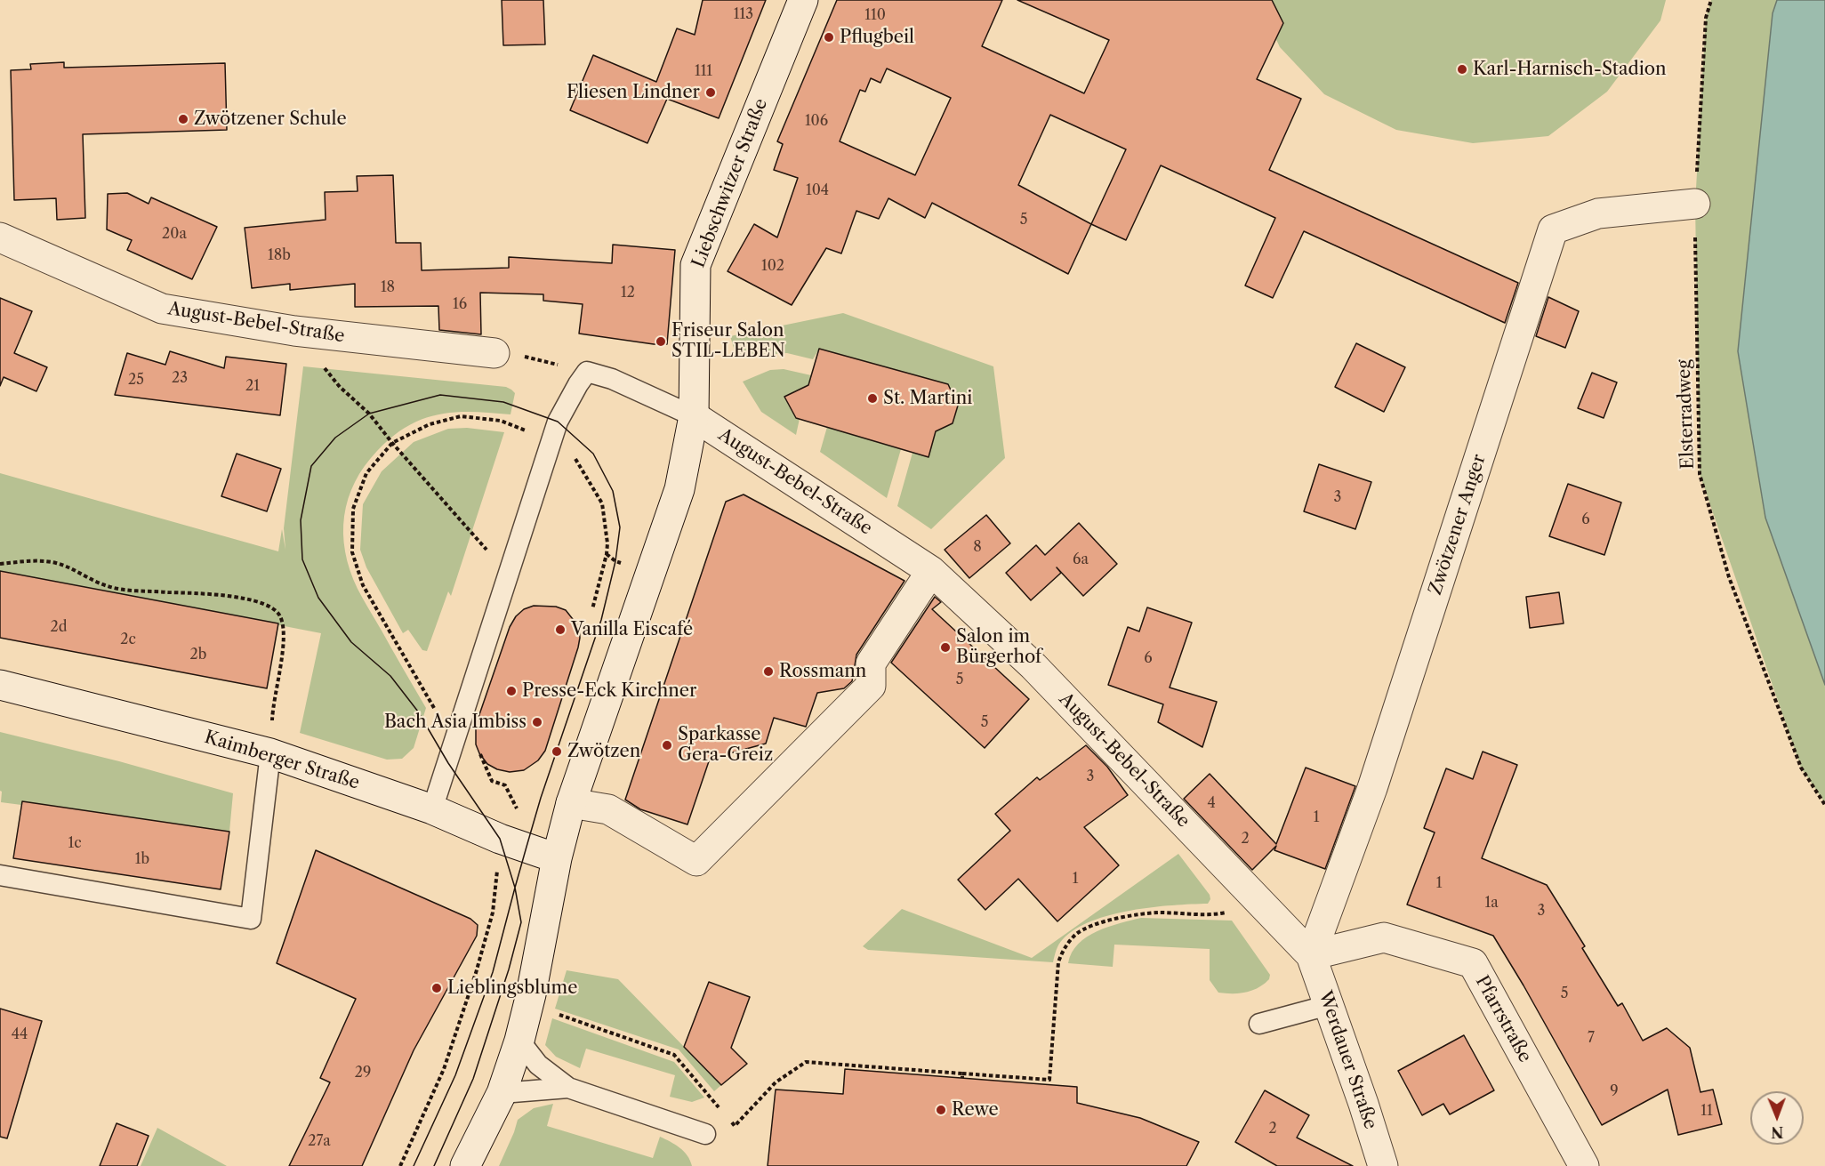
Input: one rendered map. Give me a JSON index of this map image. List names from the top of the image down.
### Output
{
  "streets": {
    "street": [
      "Liebschwitzer Straße",
      "August-Bebel-Straße",
      "Zwötzener Anger",
      "Kaimberger Straße",
      "Pfarrstraße",
      "Werdauer Straße"
    ],
    "path": ["Elsterradweg"]
  },
  "crossings": [
    ["Liebschwitzer Straße", "August-Bebel-Straße"],
    ["Liebschwitzer Straße", "Kaimberger Straße"],
    ["August-Bebel-Straße", "Zwötzener Anger"],
    ["August-Bebel-Straße", "Pfarrstraße"],
    ["August-Bebel-Straße", "Werdauer Straße"],
    ["Elsterradweg", "Zwötzener Anger"],
    ["Zwötzener Anger", "Pfarrstraße"],
    ["Zwötzener Anger", "Werdauer Straße"],
    ["Pfarrstraße", "Werdauer Straße"]
  ],
  "places": [
    "Pflugbeil",
    "Karl-Harnisch-Stadion",
    "Fliesen Lindner",
    "Zwötzener Schule",
    "Friseur Salon STIL-LEBEN",
    "St. Martini",
    "Vanilla Eiscafé",
    "Salon im Bürgerhof",
    "Rossmann",
    "Presse-Eck Kirchner",
    "Bach Asia Imbiss",
    "Sparkasse Gera-Greiz",
    "Zwötzen",
    "Lieblingsblume",
    "Rewe"
  ],
  "house_numbers": [
    "113",
    "110",
    "111",
    "106",
    "104",
    "5",
    "20a",
    "18b",
    "102",
    "18",
    "12",
    "16",
    "23",
    "25",
    "21",
    "3",
    "6",
    "8",
    "6a",
    "2d",
    "2c",
    "2b",
    "6",
    "5",
    "5",
    "3",
    "4",
    "1",
    "2",
    "1c",
    "1b",
    "1",
    "1",
    "1a",
    "3",
    "5",
    "44",
    "7",
    "29",
    "9",
    "11",
    "2",
    "27a"
  ],
  "north": "bottom"
}
